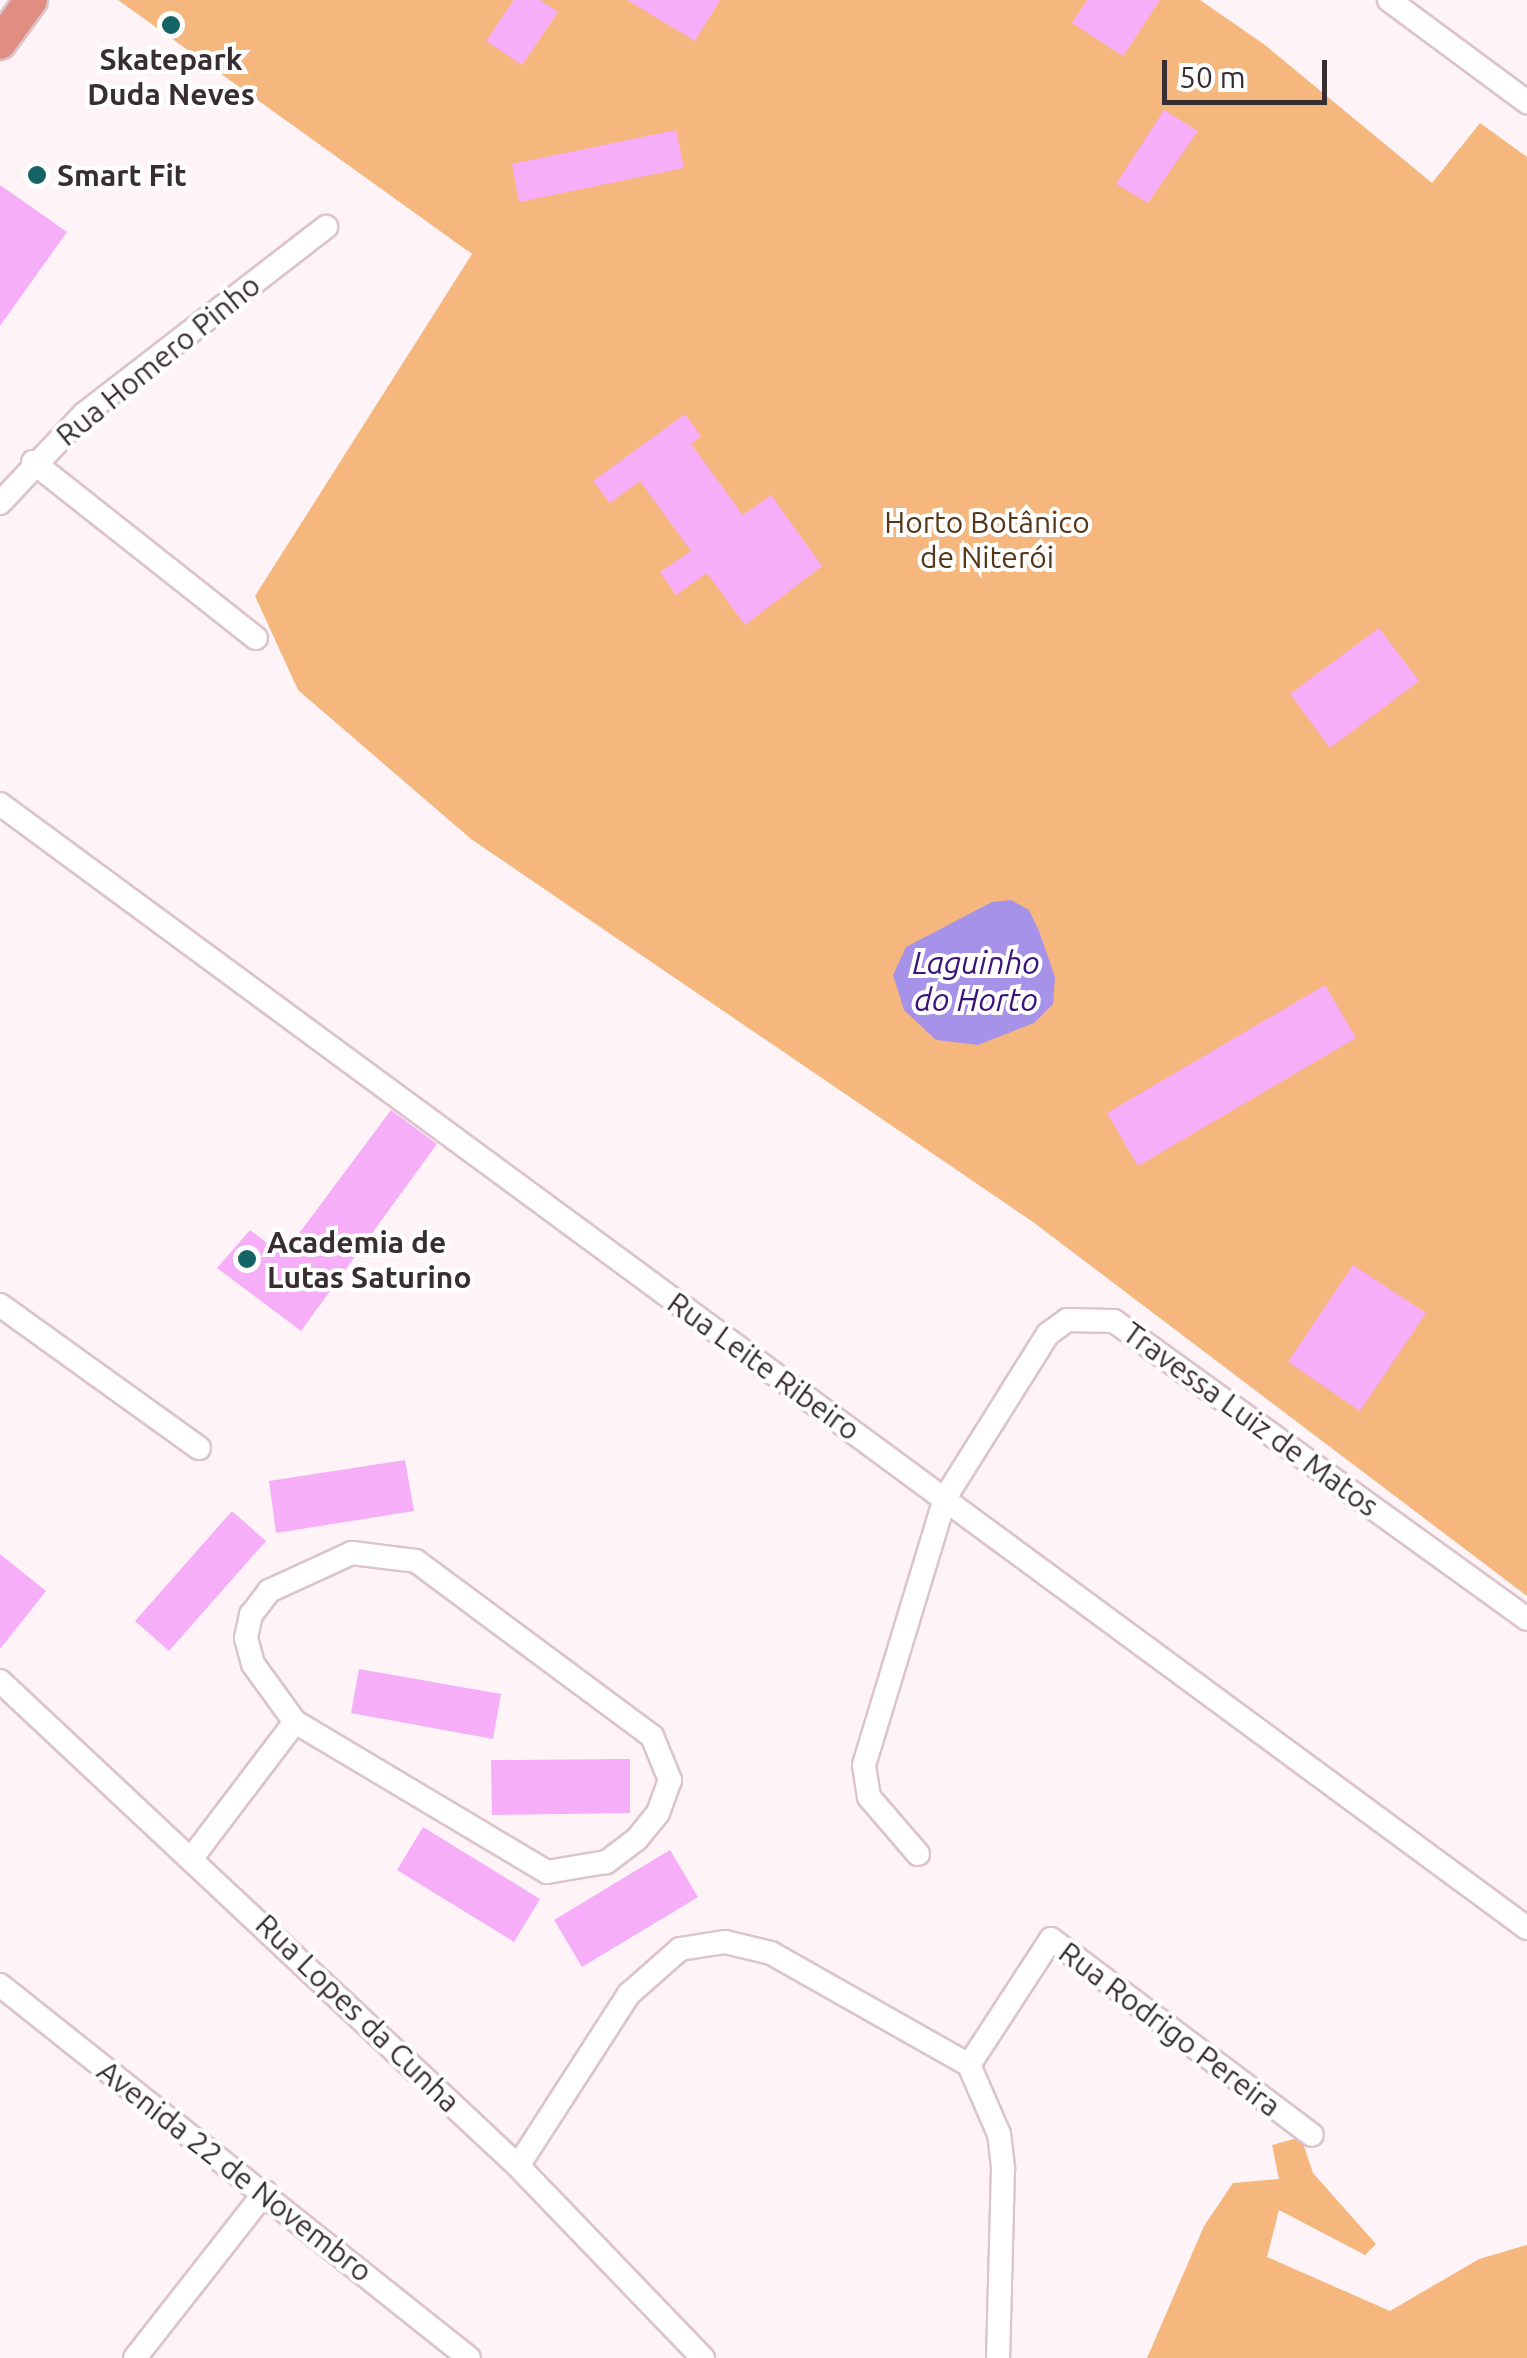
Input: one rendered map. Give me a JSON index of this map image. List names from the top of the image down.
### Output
{
  "streets": {
    "street": [
      "Rua Homero Pinho",
      "Rua Leite Ribeiro",
      "Travessa Luiz de Matos",
      "Rua Lopes da Cunha",
      "Rua Rodrigo Pereira",
      "Avenida 22 de Novembro"
    ]
  },
  "crossings": [
    ["Rua Leite Ribeiro", "Travessa Luiz de Matos"]
  ],
  "water": ["Laguinho do Horto"],
  "parks": ["Horto Botânico de Niterói"],
  "places": ["Skatepark Duda Neves", "Smart Fit", "Academia de Lutas Saturino"],
  "scale_bar": "50 m"
}
